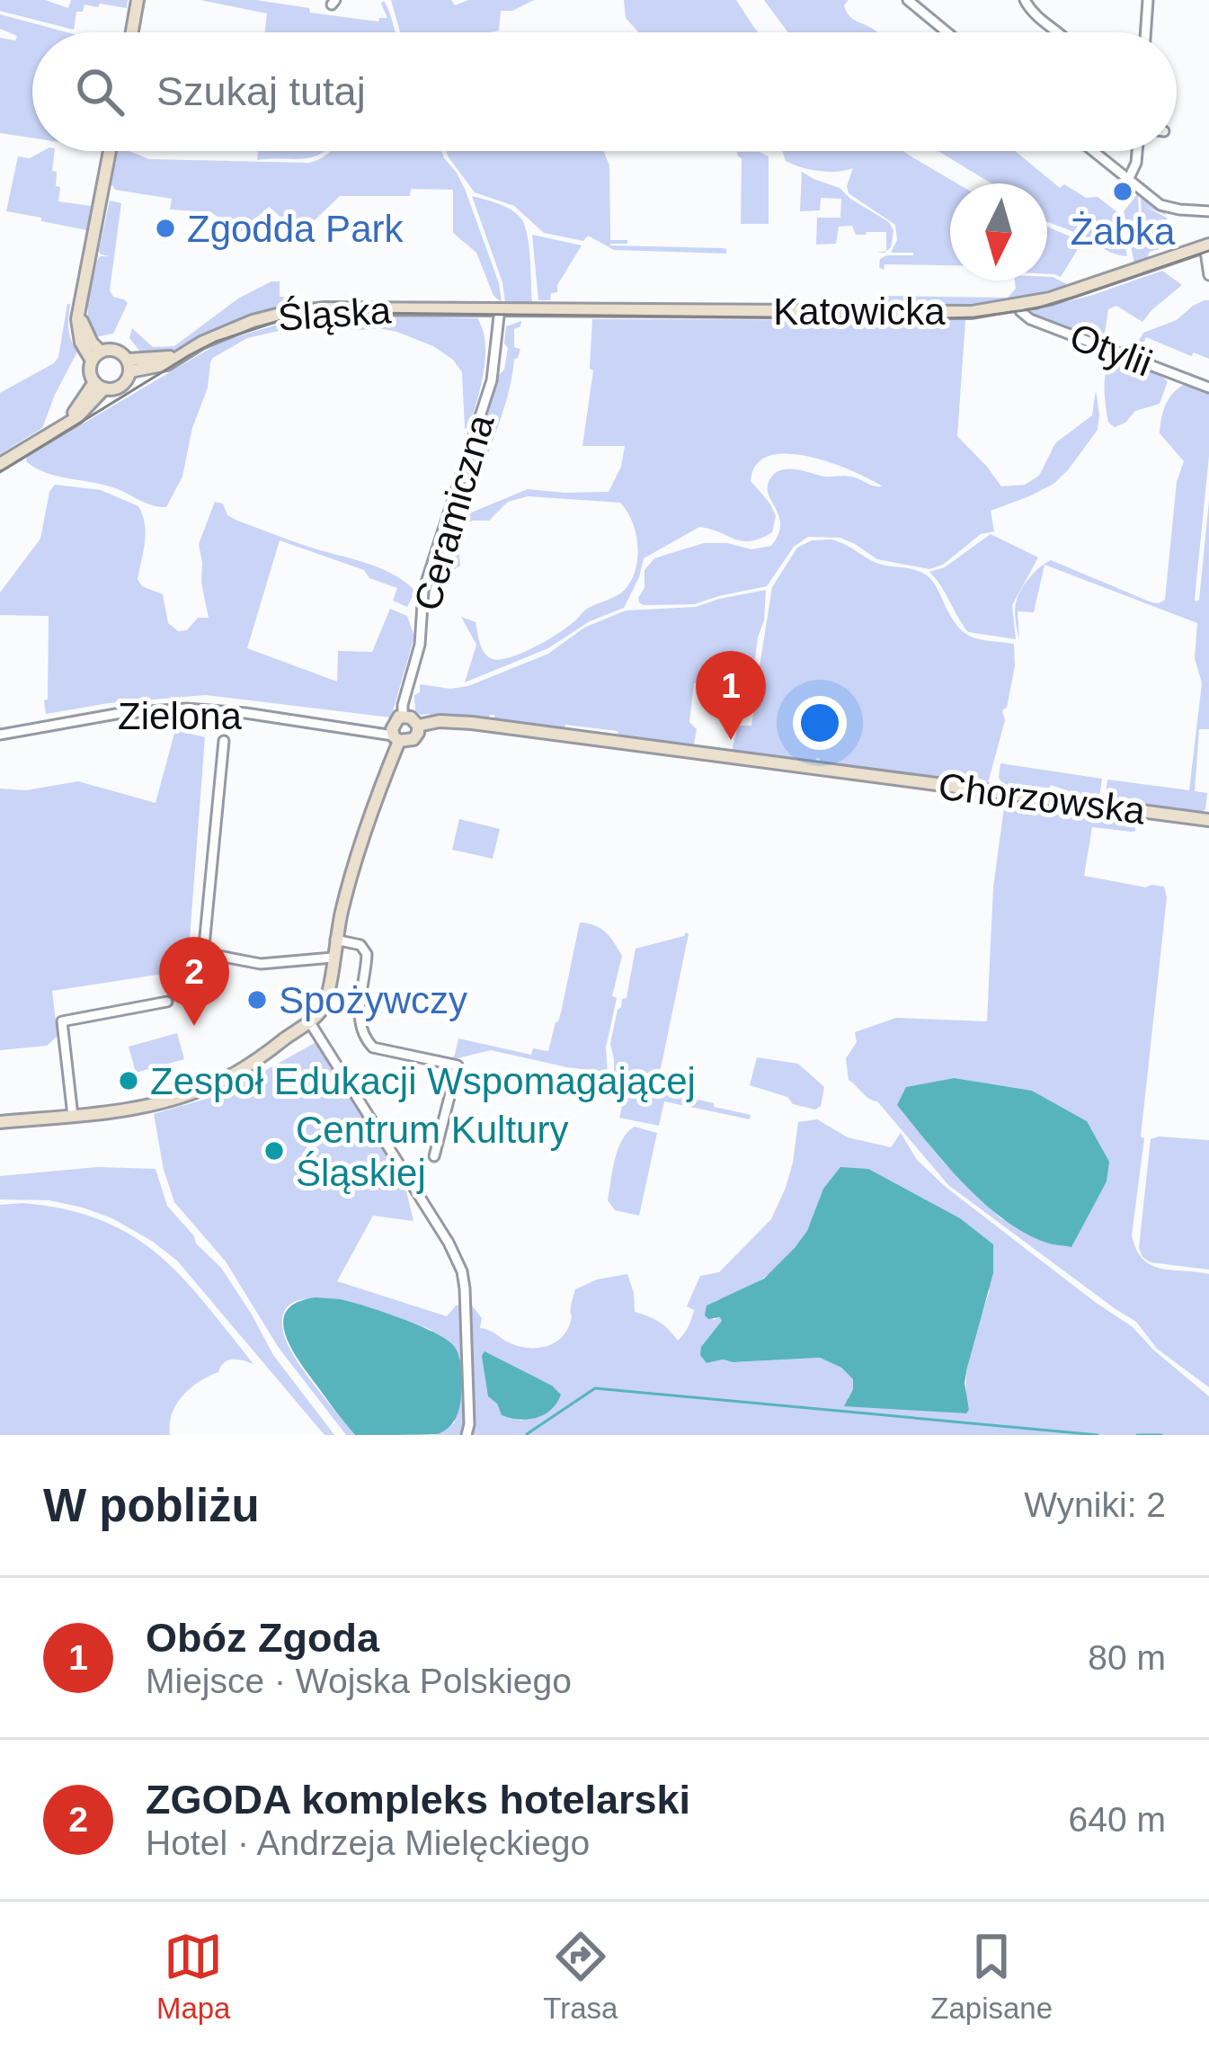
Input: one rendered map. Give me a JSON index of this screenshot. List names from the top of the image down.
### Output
{
  "streets": {
    "street": [
      "Katowicka",
      "Śląska",
      "Otylii",
      "Ceramiczna",
      "Zielona",
      "Chorzowska"
    ]
  },
  "crossings": [
    ["Katowicka", "Śląska"],
    ["Katowicka", "Otylii"],
    ["Katowicka", "Ceramiczna"],
    ["Śląska", "Ceramiczna"],
    ["Ceramiczna", "Zielona"]
  ],
  "places": [
    "Żabka",
    "Zgodda Park",
    "Spożywczy",
    "Zespoł Edukacji Wspomagającej",
    "Centrum Kultury Śląskiej"
  ],
  "north": "bottom",
  "page": {
    "search": "Szukaj tutaj",
    "pins": ["1", "2"],
    "heading": ["W pobliżu", "Wyniki: 2"],
    "list": [
      {
        "mark": "1",
        "name": "Obóz Zgoda",
        "note": "Miejsce · Wojska Polskiego",
        "value": "80 m"
      },
      {
        "mark": "2",
        "name": "ZGODA kompleks hotelarski",
        "note": "Hotel · Andrzeja Mielęckiego",
        "value": "640 m"
      }
    ],
    "nav": ["Mapa", "Trasa", "Zapisane"]
  }
}
